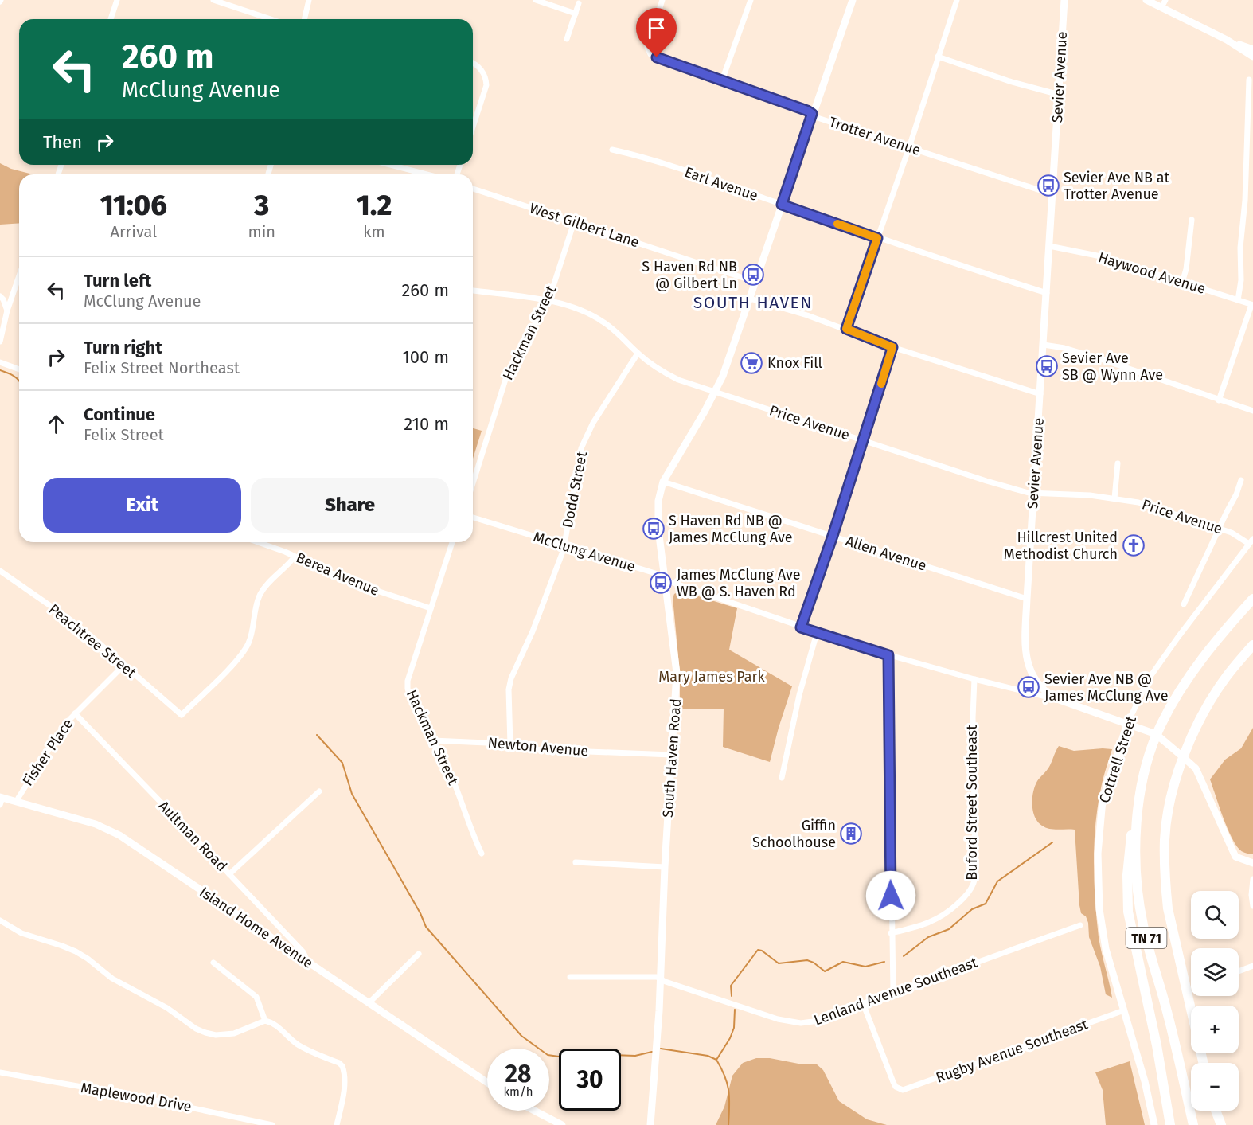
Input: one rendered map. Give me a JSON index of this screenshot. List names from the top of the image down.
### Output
{
  "streets": {
    "highway": ["TN 71"],
    "street": [
      "Sevier Avenue",
      "Trotter Avenue",
      "Earl Avenue",
      "West Gilbert Lane",
      "Haywood Avenue",
      "Hackman Street",
      "Price Avenue",
      "Dodd Street",
      "McClung Avenue",
      "Allen Avenue",
      "Berea Avenue",
      "Peachtree Street",
      "Newton Avenue",
      "Fisher Place",
      "South Haven Road",
      "Cottrell Street",
      "Buford Street Southeast",
      "Aultman Road",
      "Island Home Avenue",
      "Lenland Avenue Southeast",
      "Rugby Avenue Southeast",
      "Maplewood Drive"
    ]
  },
  "crossings": [
    ["Sevier Avenue", "Trotter Avenue"],
    ["Sevier Avenue", "Earl Avenue"],
    ["Sevier Avenue", "Haywood Avenue"],
    ["Sevier Avenue", "Price Avenue"],
    ["Sevier Avenue", "McClung Avenue"],
    ["Sevier Avenue", "Allen Avenue"],
    ["Sevier Avenue", "Cottrell Street"],
    ["Trotter Avenue", "South Haven Road"],
    ["Earl Avenue", "South Haven Road"],
    ["West Gilbert Lane", "Hackman Street"],
    ["West Gilbert Lane", "South Haven Road"],
    ["Hackman Street", "Price Avenue"],
    ["Hackman Street", "Berea Avenue"],
    ["Hackman Street", "Newton Avenue"],
    ["Price Avenue", "Dodd Street"],
    ["Price Avenue", "South Haven Road"],
    ["Price Avenue", "Cottrell Street"],
    ["Dodd Street", "McClung Avenue"],
    ["Dodd Street", "Newton Avenue"],
    ["McClung Avenue", "South Haven Road"],
    ["McClung Avenue", "Buford Street Southeast"],
    ["Allen Avenue", "South Haven Road"],
    ["Berea Avenue", "Peachtree Street"],
    ["Peachtree Street", "Fisher Place"],
    ["Newton Avenue", "South Haven Road"],
    ["Fisher Place", "Aultman Road"],
    ["Fisher Place", "Island Home Avenue"],
    ["South Haven Road", "Lenland Avenue Southeast"],
    ["Cottrell Street", "Rugby Avenue Southeast"],
    ["Aultman Road", "Island Home Avenue"],
    ["Lenland Avenue Southeast", "Rugby Avenue Southeast"]
  ],
  "districts": ["SOUTH HAVEN"],
  "parks": ["Mary James Park"],
  "places": {
    "bus stop": [
      "Sevier Ave NB at Trotter Avenue",
      "S Haven Rd NB @ Gilbert Ln",
      "Sevier Ave SB @ Wynn Ave",
      "S Haven Rd NB @ James McClung Ave",
      "James McClung Ave WB @ S. Haven Rd",
      "Sevier Ave NB @ James McClung Ave"
    ],
    "supermarket": ["Knox Fill"],
    "church": ["Hillcrest United Methodist Church"],
    "building": ["Giffin Schoolhouse"]
  },
  "page": {
    "turn": ["260 m", "McClung Avenue"],
    "then": "Then",
    "eta": [
      "11:06",
      "Arrival",
      "3",
      "min",
      "1.2",
      "km"
    ],
    "list": [
      {
        "name": "Turn left",
        "note": "McClung Avenue",
        "value": "260 m"
      },
      {
        "name": "Turn right",
        "note": "Felix Street Northeast",
        "value": "100 m"
      },
      {
        "name": "Continue",
        "note": "Felix Street",
        "value": "210 m"
      }
    ],
    "buttons": ["Exit", "Share"],
    "map_buttons": ["+", "−"],
    "speed": "28 km/h",
    "limit": "30"
  }
}
